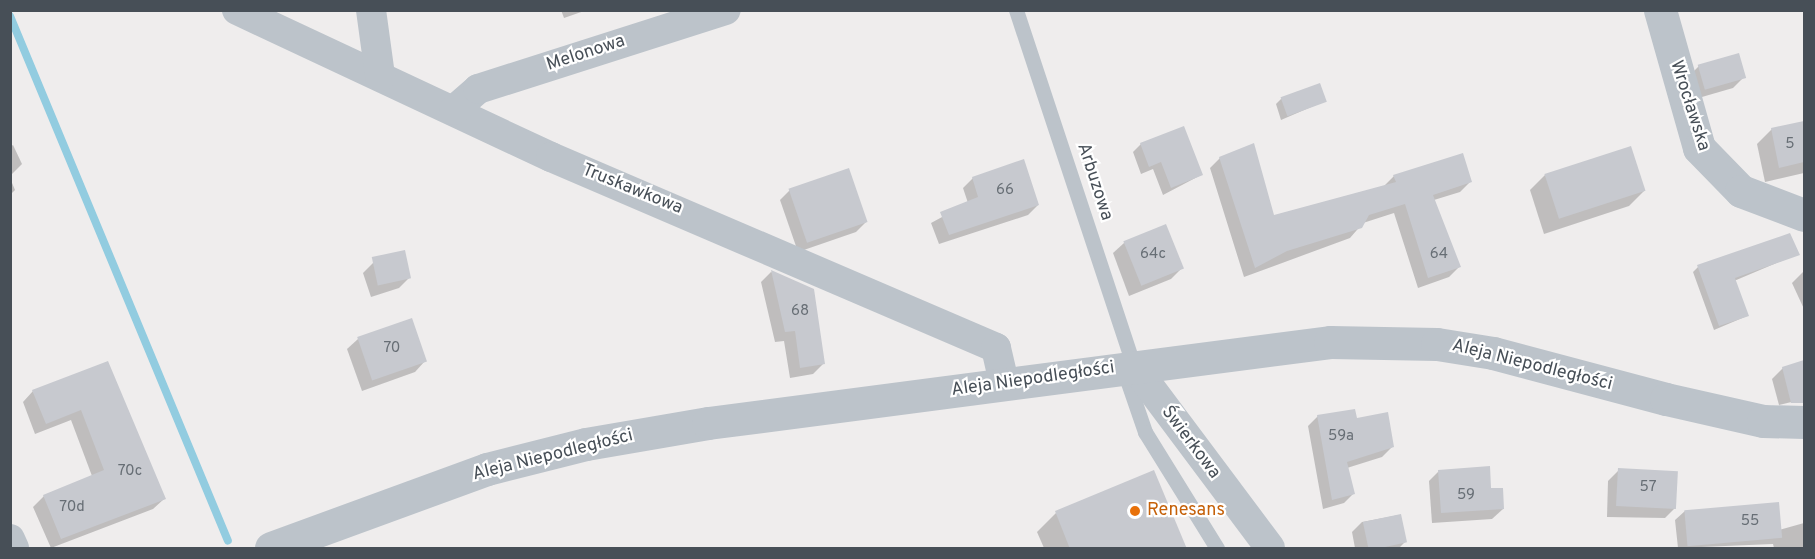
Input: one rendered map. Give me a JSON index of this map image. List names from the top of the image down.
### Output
{
  "streets": {
    "street": [
      "Melonowa",
      "Wrocławska",
      "Truskawkowa",
      "Aleja Niepodległości",
      "Świerkowa"
    ],
    "lane": ["Arbuzowa"]
  },
  "crossings": [
    ["Melonowa", "Truskawkowa"],
    ["Arbuzowa", "Aleja Niepodległości"],
    ["Arbuzowa", "Świerkowa"],
    ["Truskawkowa", "Aleja Niepodległości"],
    ["Aleja Niepodległości", "Świerkowa"]
  ],
  "places": ["Renesans"],
  "house_numbers": [
    "5",
    "66",
    "64c",
    "64",
    "68",
    "70",
    "59a",
    "70c",
    "57",
    "59",
    "70d",
    "55"
  ]
}
